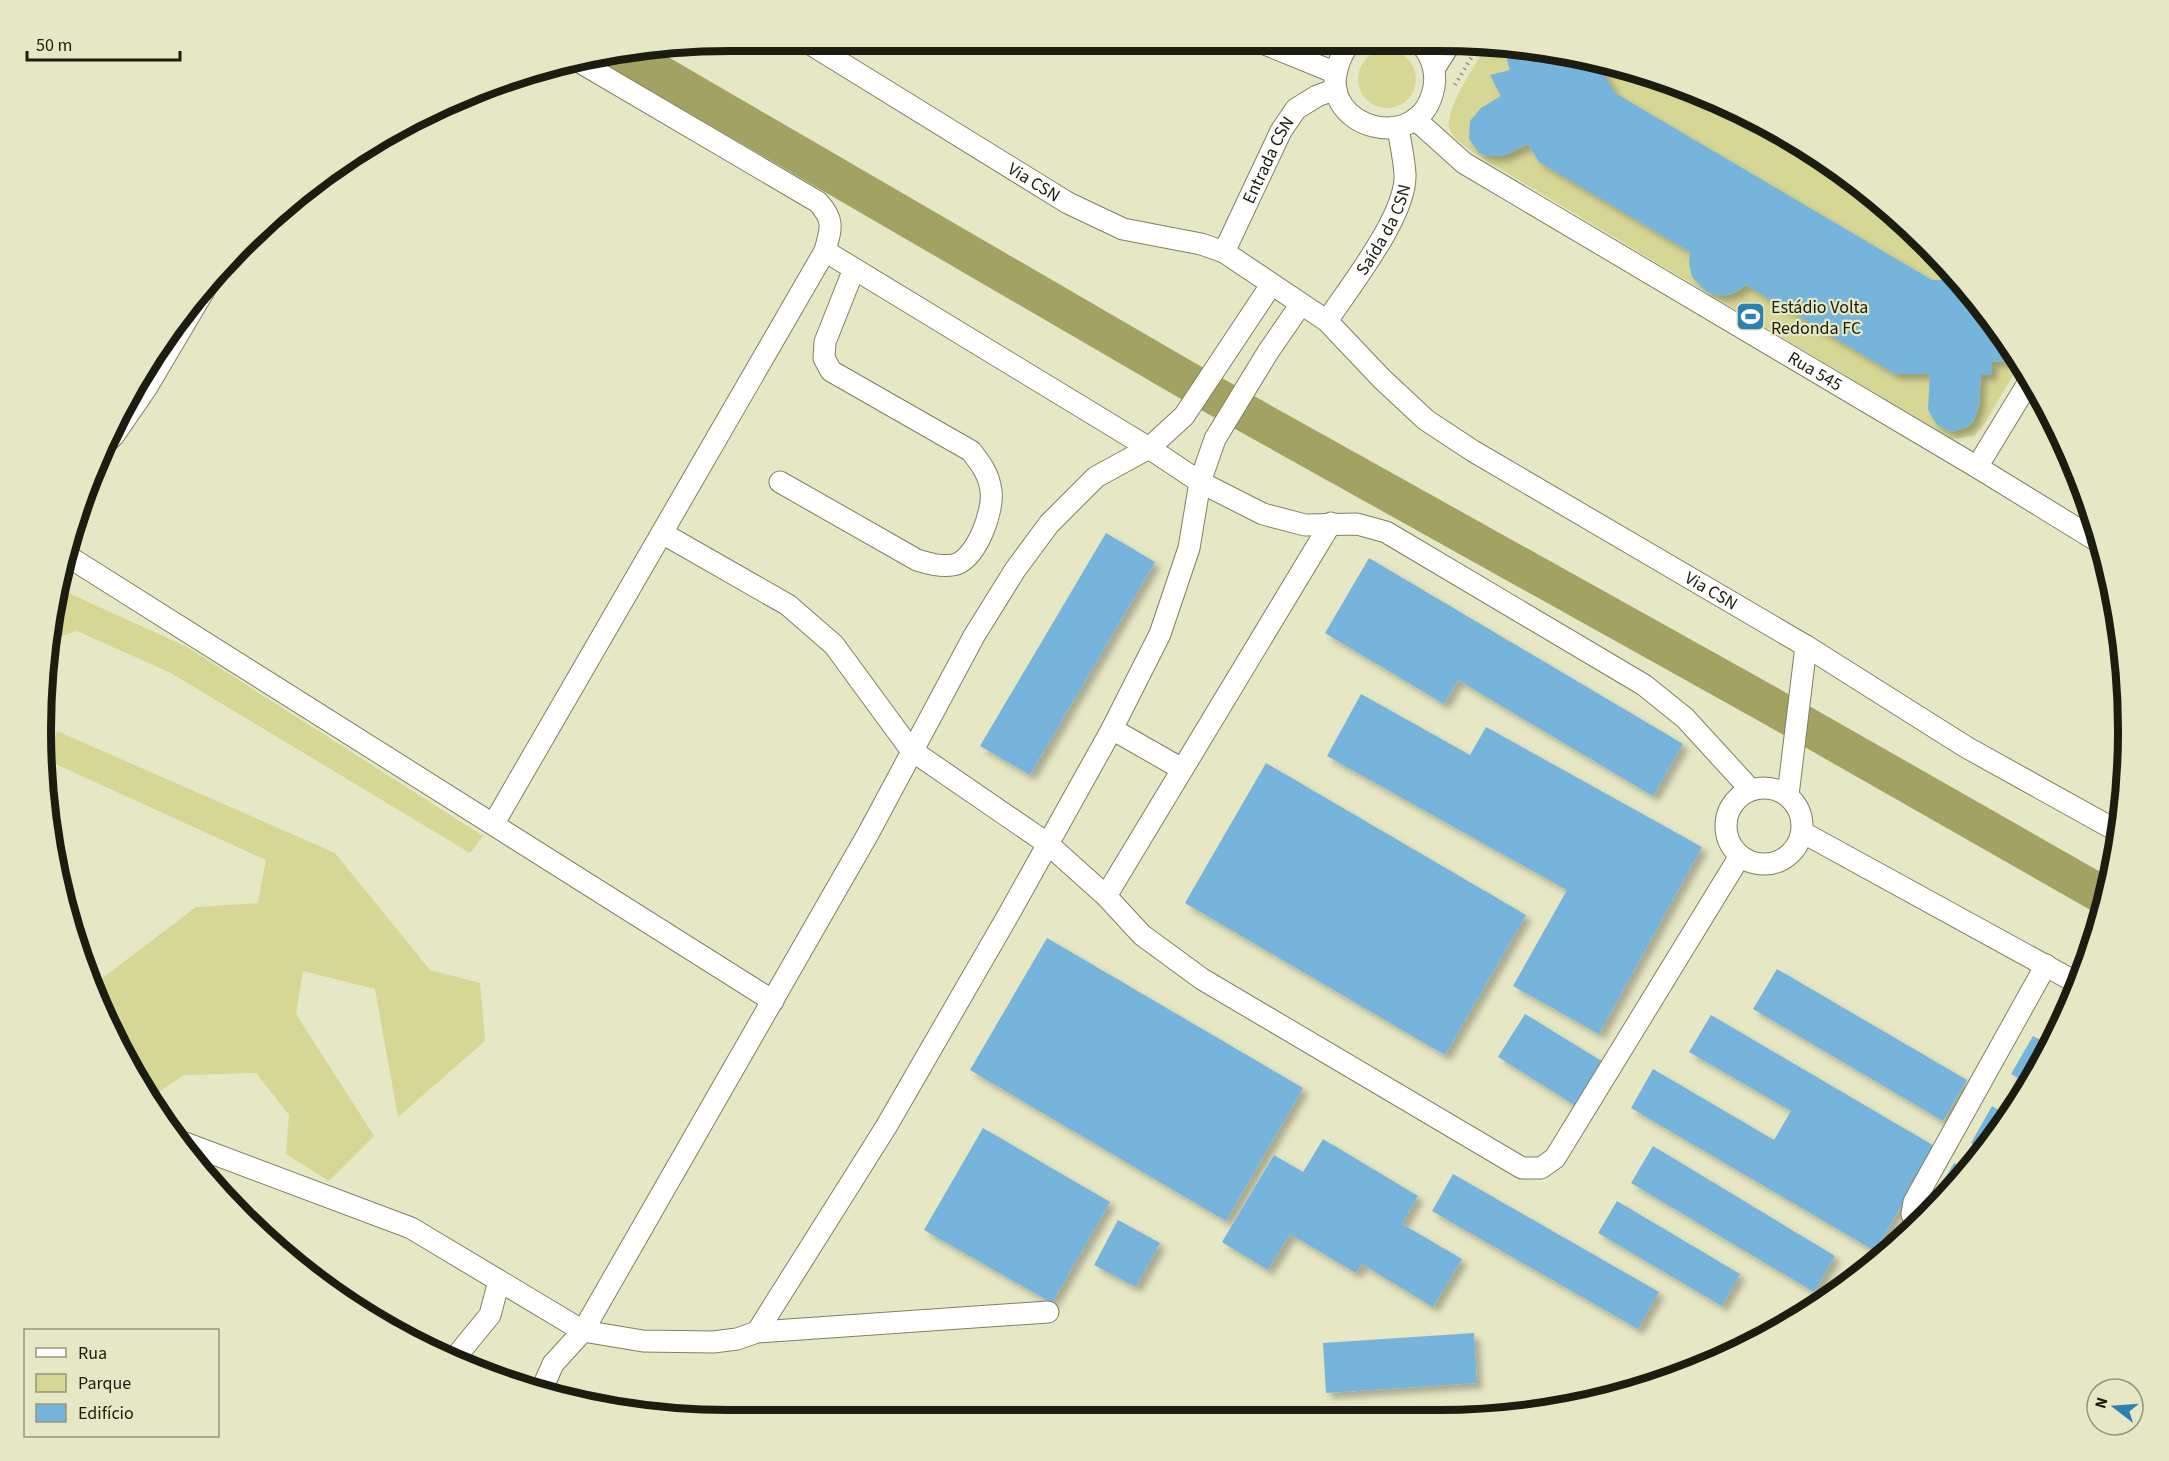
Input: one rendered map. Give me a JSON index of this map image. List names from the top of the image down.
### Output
{
  "streets": {
    "street": [
      "Entrada CSN",
      "Via CSN",
      "Saída da CSN",
      "Rua 545"
    ]
  },
  "crossings": [
    ["Entrada CSN", "Via CSN"],
    ["Via CSN", "Saída da CSN"],
    ["Saída da CSN", "Rua 545"]
  ],
  "places": {
    "sports": ["Estádio Volta Redonda FC"]
  },
  "legend": ["Rua", "Parque", "Edifício"],
  "scale_bar": "50 m",
  "north": "left"
}
